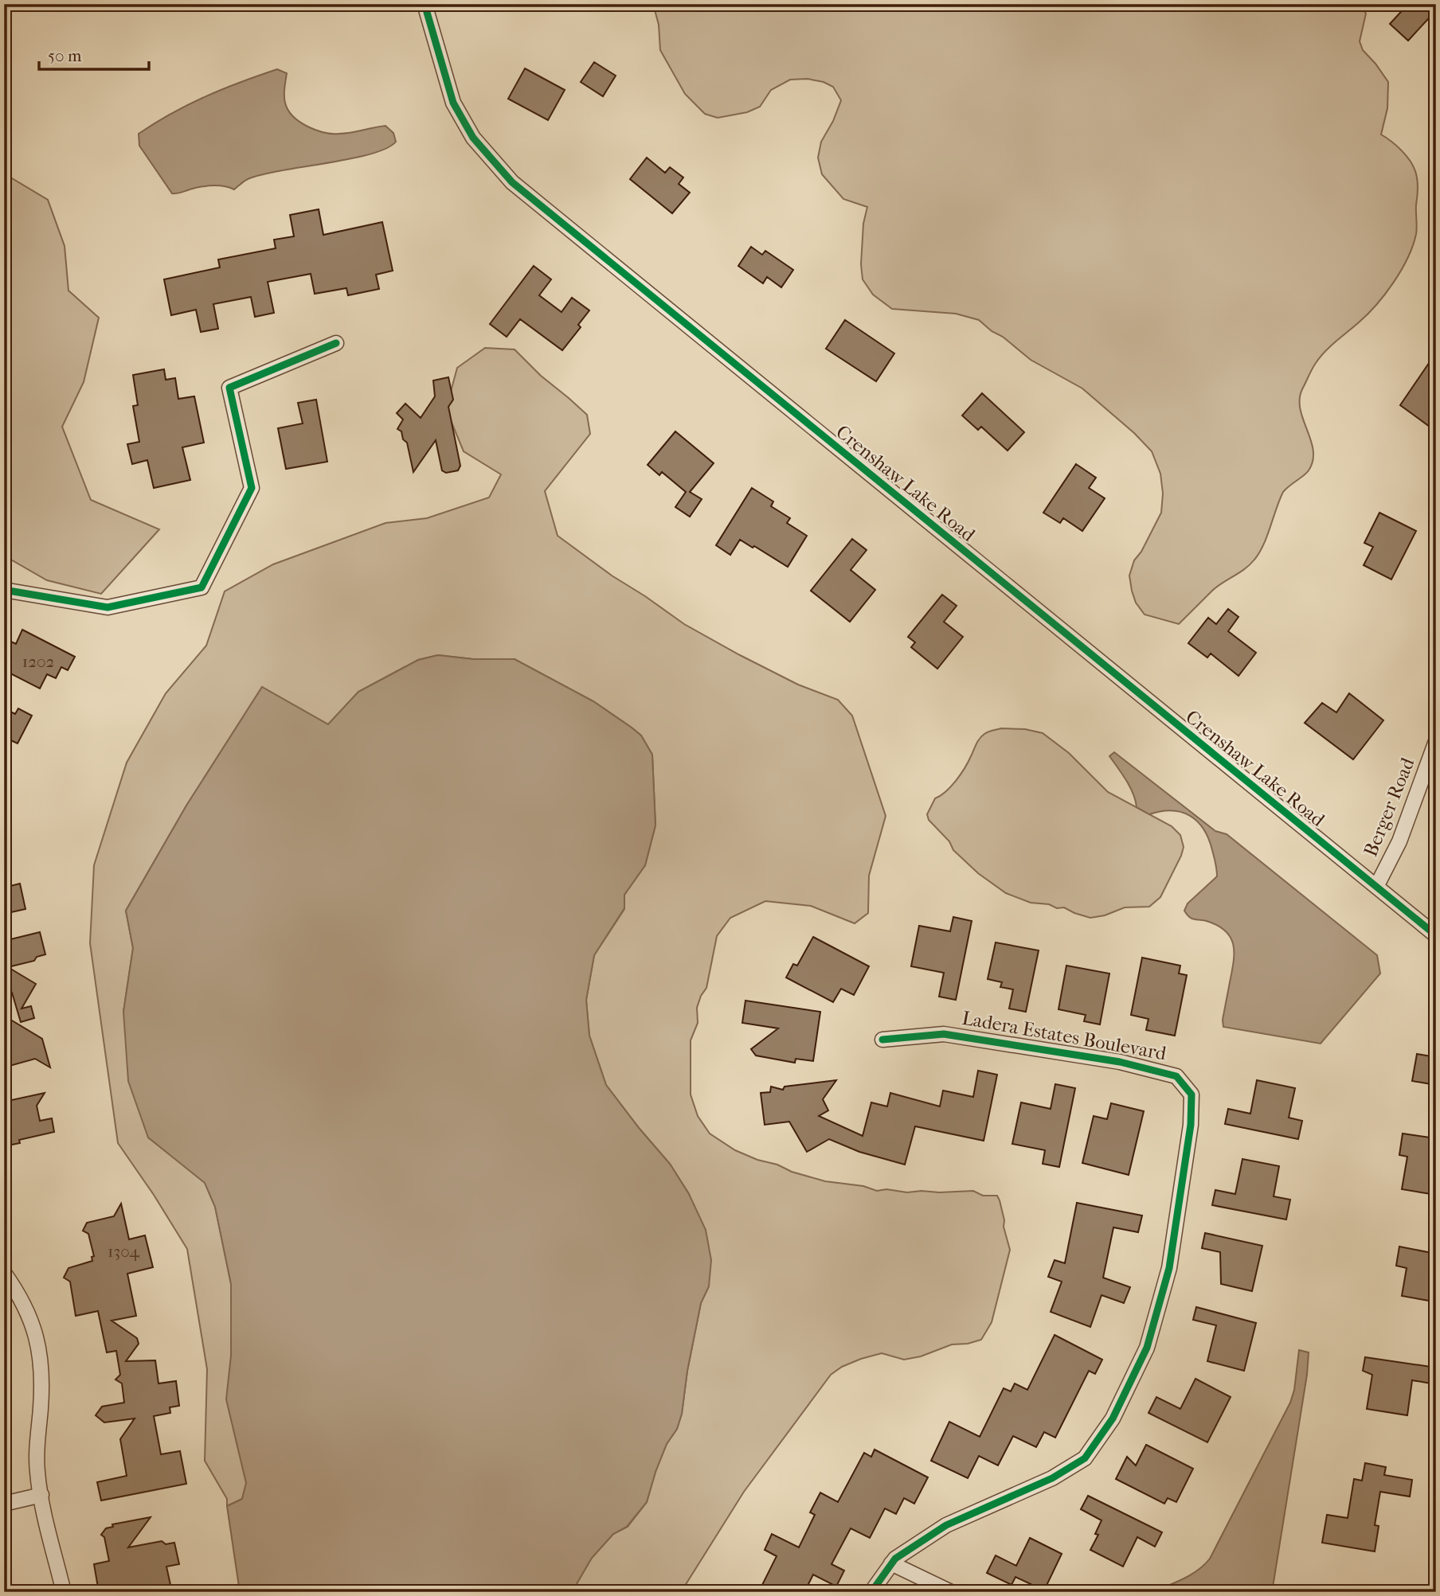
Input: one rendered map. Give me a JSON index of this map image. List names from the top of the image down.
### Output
{
  "streets": {
    "street": ["Crenshaw Lake Road", "Berger Road", "Ladera Estates Boulevard"]
  },
  "crossings": [
    ["Crenshaw Lake Road", "Berger Road"]
  ],
  "house_numbers": ["1202", "1304"],
  "scale_bar": "50 m"
}
